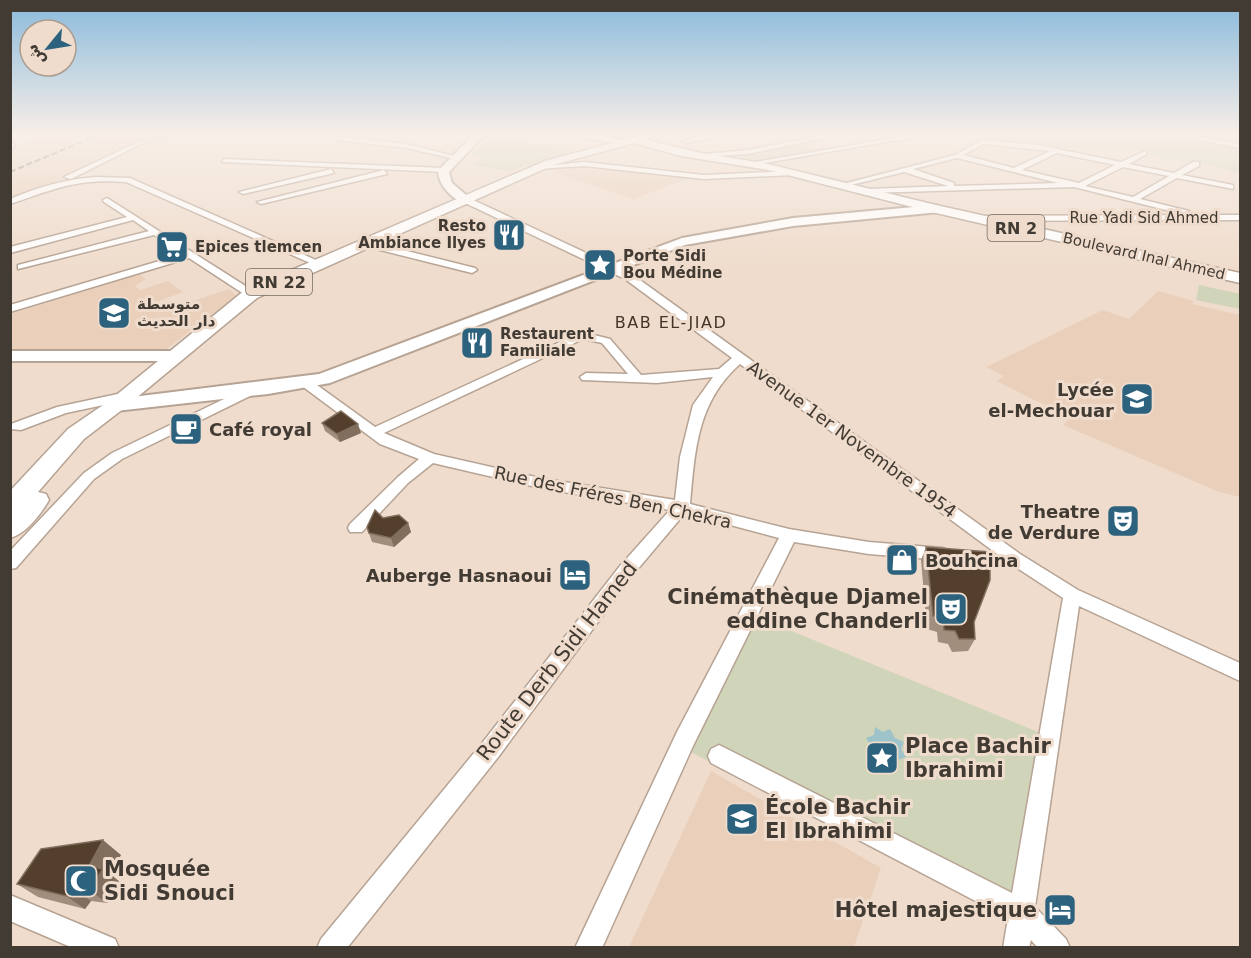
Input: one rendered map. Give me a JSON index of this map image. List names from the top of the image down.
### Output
{
  "streets": {
    "main road": ["RN 2", "Boulevard Inal Ahmed", "RN 22"],
    "street": [
      "Rue Yadi Sid Ahmed",
      "Avenue 1er Novembre 1954",
      "Rue des Fréres Ben Chekra",
      "Route Derb Sidi Hamed"
    ]
  },
  "crossings": [
    ["Rue Yadi Sid Ahmed", "Boulevard Inal Ahmed"],
    ["RN 22", "Avenue 1er Novembre 1954"],
    ["Rue des Fréres Ben Chekra", "Route Derb Sidi Hamed"]
  ],
  "districts": ["BAB EL-JIAD"],
  "places": {
    "restaurant": ["Resto Ambiance Ilyes", "Restaurent Familiale"],
    "supermarket": ["Epices tlemcen"],
    "place": ["Porte Sidi Bou Médine", "Place Bachir Ibrahimi"],
    "school or university": ["متوسطة دار الحديث", "Lycée el-Mechouar", "École Bachir El Ibrahimi"],
    "cafe": ["Café royal"],
    "theatre": ["Theatre de Verdure", "Cinémathèque Djamel eddine Chanderli"],
    "shop": ["Bouhcina"],
    "hotel": ["Auberge Hasnaoui", "Hôtel majestique"],
    "mosque": ["Mosquée Sidi Snouci"]
  },
  "north": "bottom left"
}
